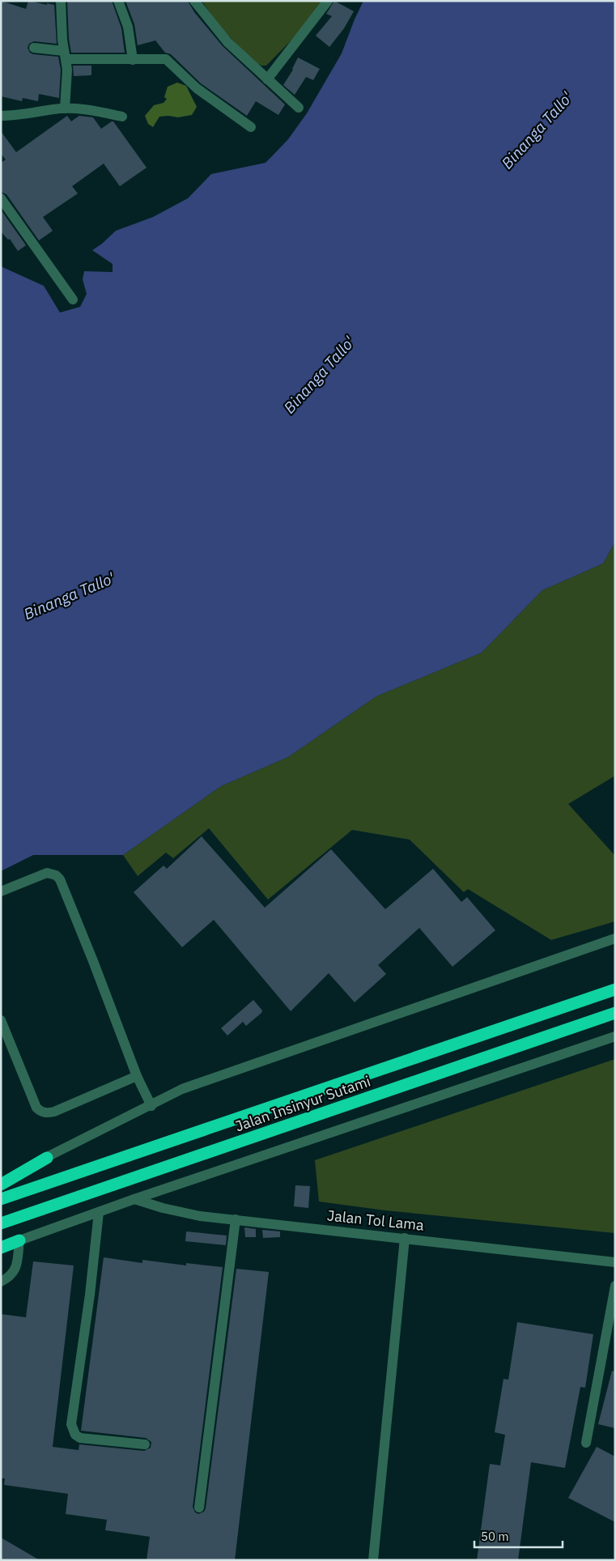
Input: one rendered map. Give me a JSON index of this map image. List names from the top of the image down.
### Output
{
  "streets": {
    "highway": ["Jalan Insinyur Sutami"],
    "street": ["Jalan Tol Lama"]
  },
  "water": ["Binanga Tallo'"],
  "scale_bar": "50 m"
}
